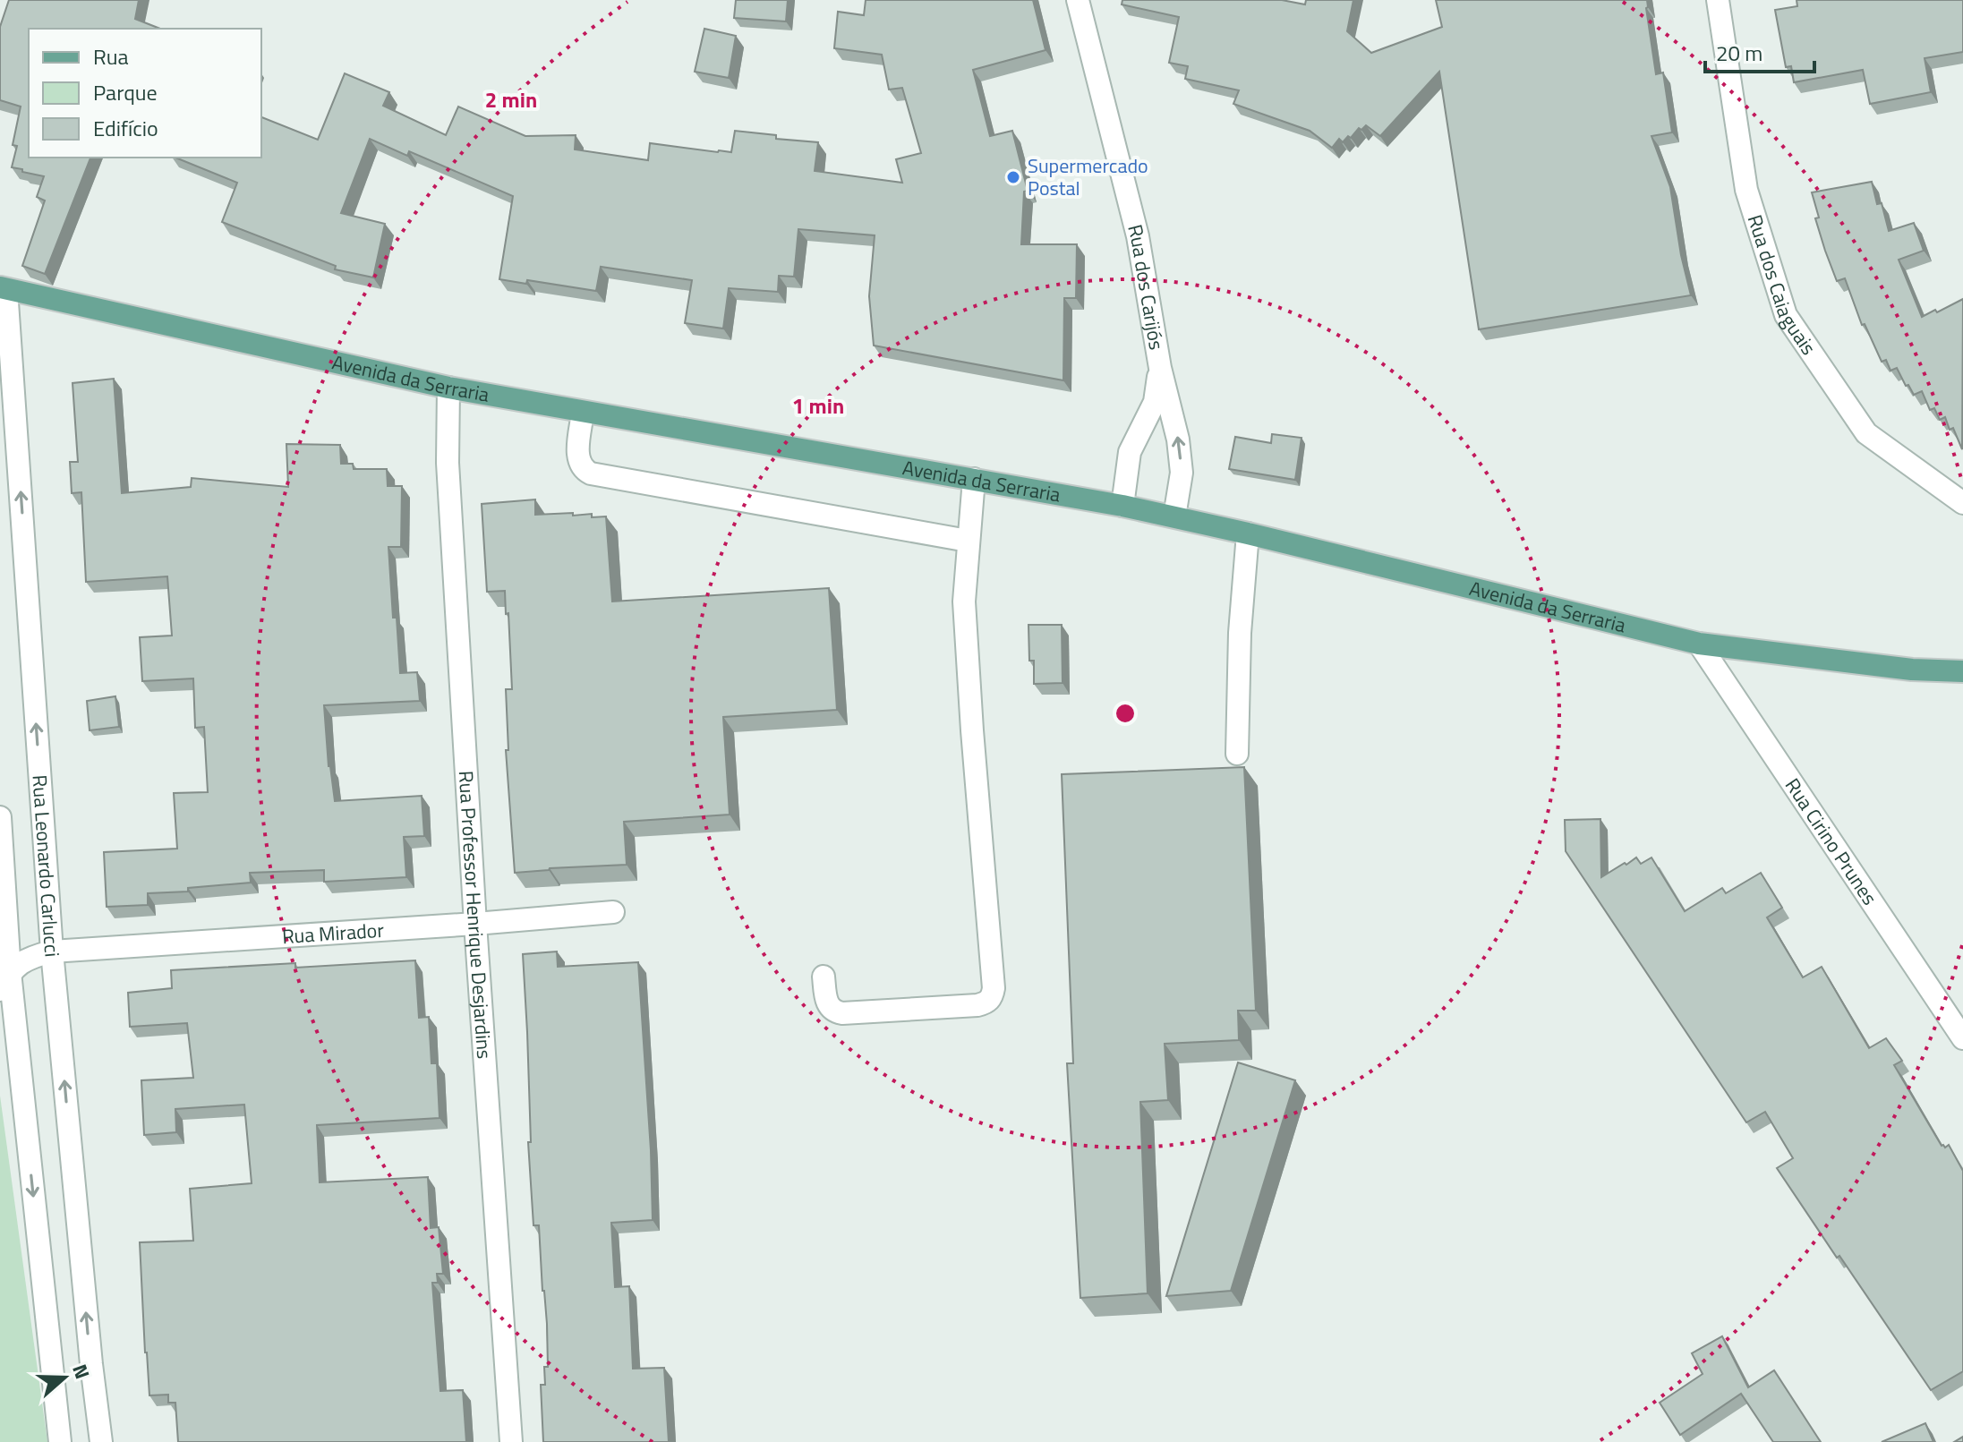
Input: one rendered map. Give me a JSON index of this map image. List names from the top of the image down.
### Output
{
  "streets": {
    "main road": ["Avenida da Serraria"],
    "street": [
      "Rua dos Caiaguais",
      "Rua dos Carijós",
      "Rua Cirino Prunes",
      "Rua Leonardo Carlucci",
      "Rua Professor Henrique Desjardins",
      "Rua Mirador"
    ]
  },
  "crossings": [
    ["Rua dos Carijós", "Avenida da Serraria"],
    ["Avenida da Serraria", "Rua Cirino Prunes"],
    ["Avenida da Serraria", "Rua Leonardo Carlucci"],
    ["Avenida da Serraria", "Rua Professor Henrique Desjardins"],
    ["Rua Leonardo Carlucci", "Rua Mirador"],
    ["Rua Professor Henrique Desjardins", "Rua Mirador"]
  ],
  "places": ["Supermercado Postal"],
  "legend": ["Rua", "Parque", "Edifício"],
  "scale_bar": "20 m",
  "north": "right",
  "rings": ["2 min", "1 min"]
}
